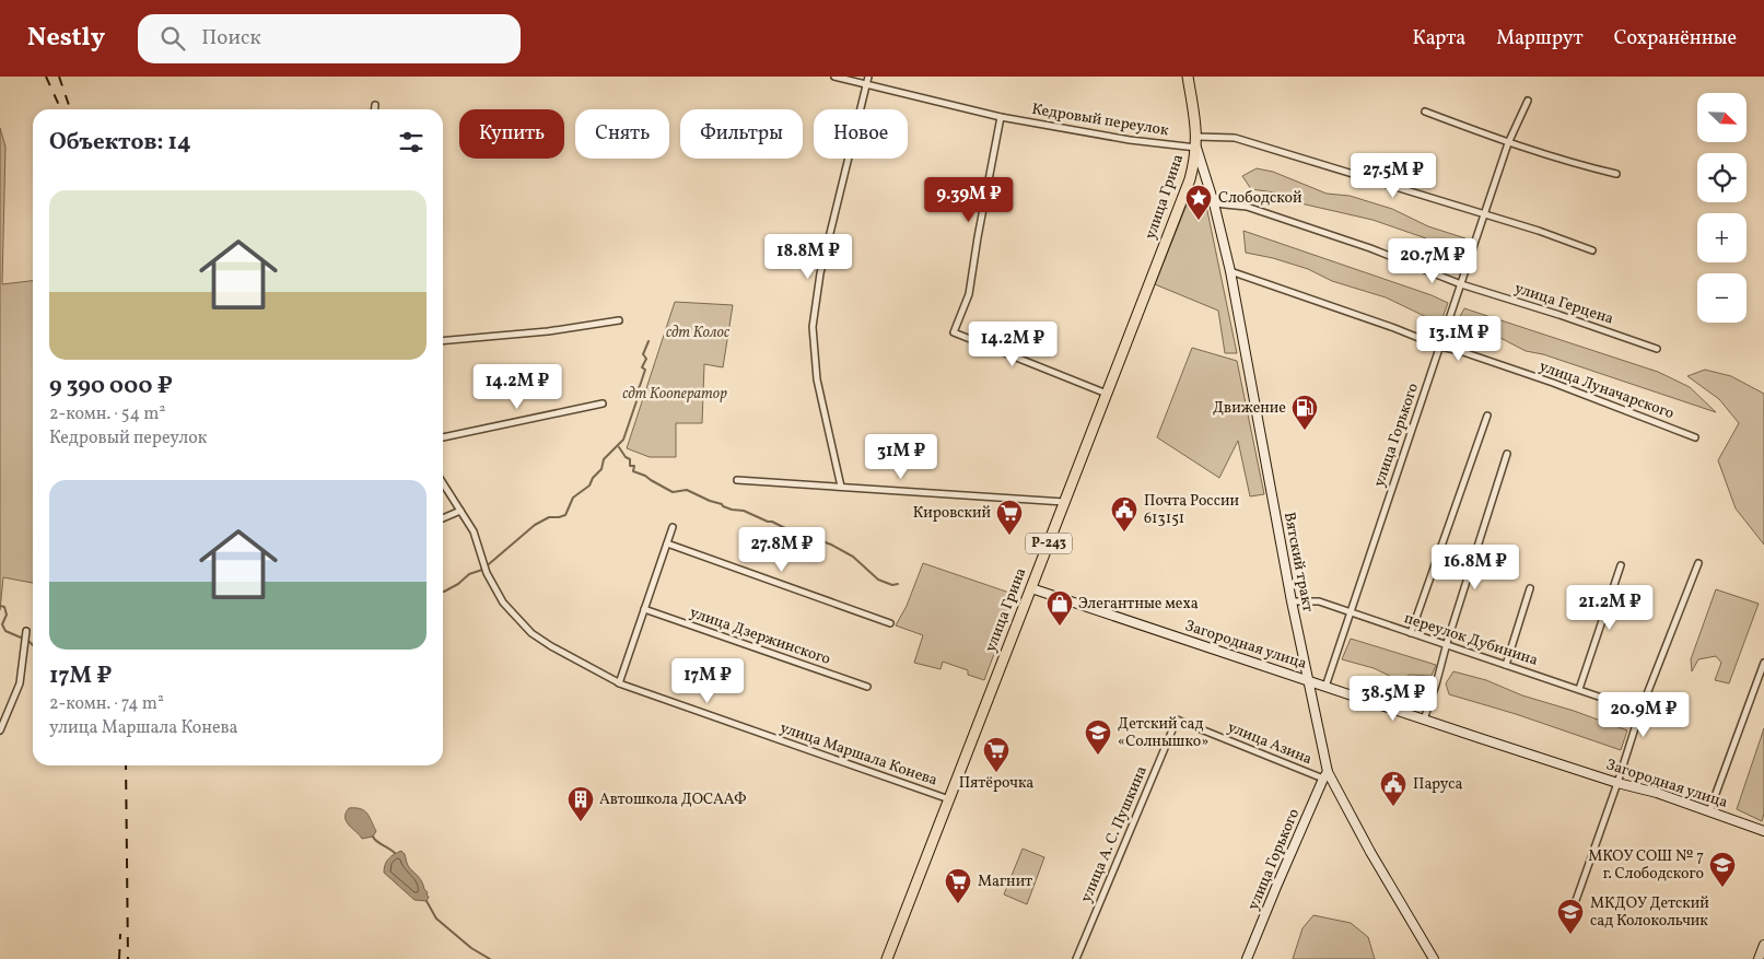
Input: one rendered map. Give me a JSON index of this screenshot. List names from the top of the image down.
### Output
{
  "streets": {
    "highway": ["улица Грина", "Р-243"],
    "street": [
      "Кедровый переулок",
      "улица Герцена",
      "улица Луначарского",
      "улица Горького",
      "Вятский тракт",
      "улица Дзержинского",
      "переулок Дубинина",
      "Загородная улица",
      "улица Азина",
      "улица Маршала Конева",
      "улица А. С. Пушкина"
    ]
  },
  "crossings": [
    ["Кедровый переулок", "улица Грина"],
    ["Кедровый переулок", "улица Горького"],
    ["Кедровый переулок", "Р-243"],
    ["Кедровый переулок", "Вятский тракт"],
    ["улица Грина", "Р-243"],
    ["улица Грина", "Вятский тракт"],
    ["улица Грина", "Загородная улица"],
    ["улица Грина", "улица Маршала Конева"],
    ["улица Герцена", "улица Горького"],
    ["улица Герцена", "Вятский тракт"],
    ["улица Луначарского", "улица Горького"],
    ["улица Луначарского", "Вятский тракт"],
    ["улица Горького", "Вятский тракт"],
    ["улица Горького", "переулок Дубинина"],
    ["улица Горького", "Загородная улица"],
    ["улица Горького", "улица Азина"],
    ["Р-243", "Вятский тракт"],
    ["Вятский тракт", "переулок Дубинина"],
    ["Вятский тракт", "Загородная улица"],
    ["Вятский тракт", "улица Азина"],
    ["улица Азина", "улица А. С. Пушкина"]
  ],
  "parks": ["сдт Колос", "сдт Кооператор"],
  "places": {
    "place": ["Слободской"],
    "fuel station": ["Движение"],
    "public building": ["Почта России 613151", "Паруса"],
    "supermarket": ["Кировский", "Пятёрочка", "Магнит"],
    "shop": ["Элегантные меха"],
    "school or university": ["Детский сад «Солнышко»", "МКОУ СОШ № 7 г. Слободского", "МКДОУ Детский сад Колокольчик"],
    "building": ["Автошкола ДОСААФ"]
  },
  "north": "bottom right",
  "page": {
    "header": "Nestly",
    "search": "Поиск",
    "nav": ["Карта", "Маршрут", "Сохранённые"],
    "map_buttons": ["+", "−"],
    "chip": [
      "Купить",
      "Снять",
      "Фильтры",
      "Новое"
    ],
    "heading": "Объектов: 14",
    "price": [
      "27.5M ₽",
      "9.39M ₽",
      "18.8M ₽",
      "20.7M ₽",
      "13.1M ₽",
      "14.2M ₽",
      "14.2M ₽",
      "31M ₽",
      "27.8M ₽",
      "16.8M ₽",
      "21.2M ₽",
      "17M ₽",
      "38.5M ₽",
      "20.9M ₽"
    ],
    "list": [
      {
        "name": "9 390 000 ₽",
        "note": "2-комн. · 54 m² · Кедровый переулок"
      },
      {
        "name": "17M ₽",
        "note": "2-комн. · 74 m² · улица Маршала Конева"
      }
    ]
  }
}
